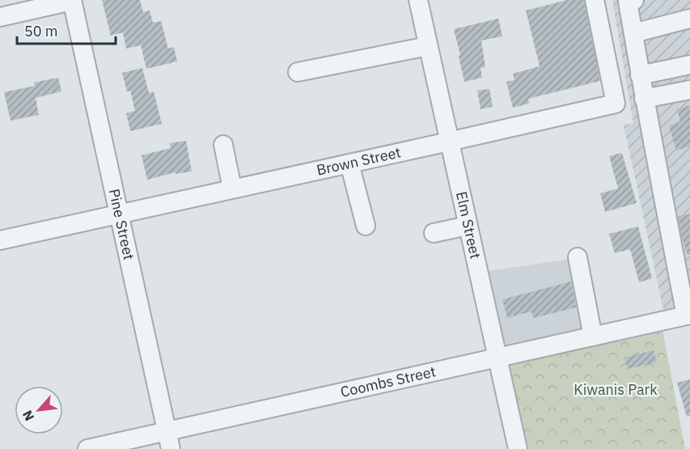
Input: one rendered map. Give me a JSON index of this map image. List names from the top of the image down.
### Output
{
  "streets": {
    "street": [
      "Brown Street",
      "Pine Street",
      "Elm Street",
      "Coombs Street"
    ]
  },
  "crossings": [
    ["Brown Street", "Pine Street"],
    ["Brown Street", "Elm Street"],
    ["Pine Street", "Coombs Street"],
    ["Elm Street", "Coombs Street"]
  ],
  "parks": ["Kiwanis Park"],
  "scale_bar": "50 m",
  "north": "bottom left"
}
